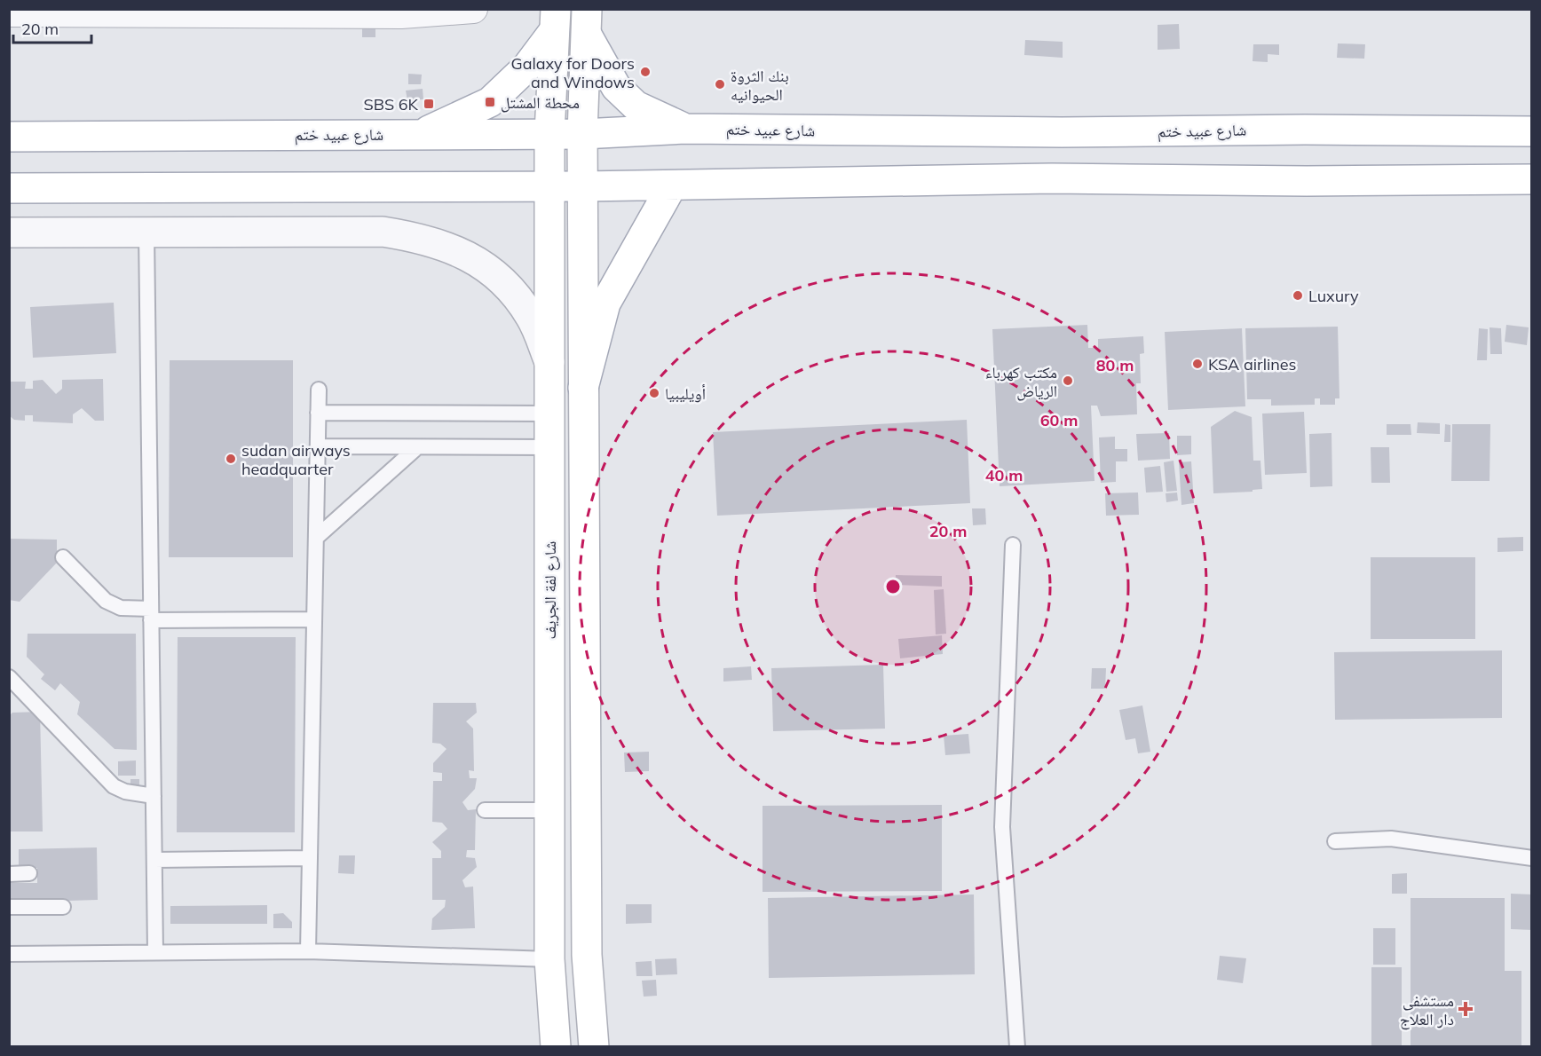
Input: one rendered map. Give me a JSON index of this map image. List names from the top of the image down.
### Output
{
  "streets": {
    "main road": ["شارع عبيد ختم", "شارع لفة الجريف"]
  },
  "crossings": [
    ["شارع عبيد ختم", "شارع لفة الجريف"]
  ],
  "places": {
    "other": [
      "Galaxy for Doors and Windows",
      "بنك الثروة الحيوانيه",
      "Luxury",
      "KSA airlines",
      "مكتب كهرباء الرياض",
      "أويليبيا",
      "sudan airways headquarter"
    ],
    "transit": ["محطة المشتل", "SBS 6K"],
    "health": ["مستشفى دار العلاج"]
  },
  "scale_bar": "20 m",
  "rings": [
    "80 m",
    "60 m",
    "40 m",
    "20 m"
  ]
}
